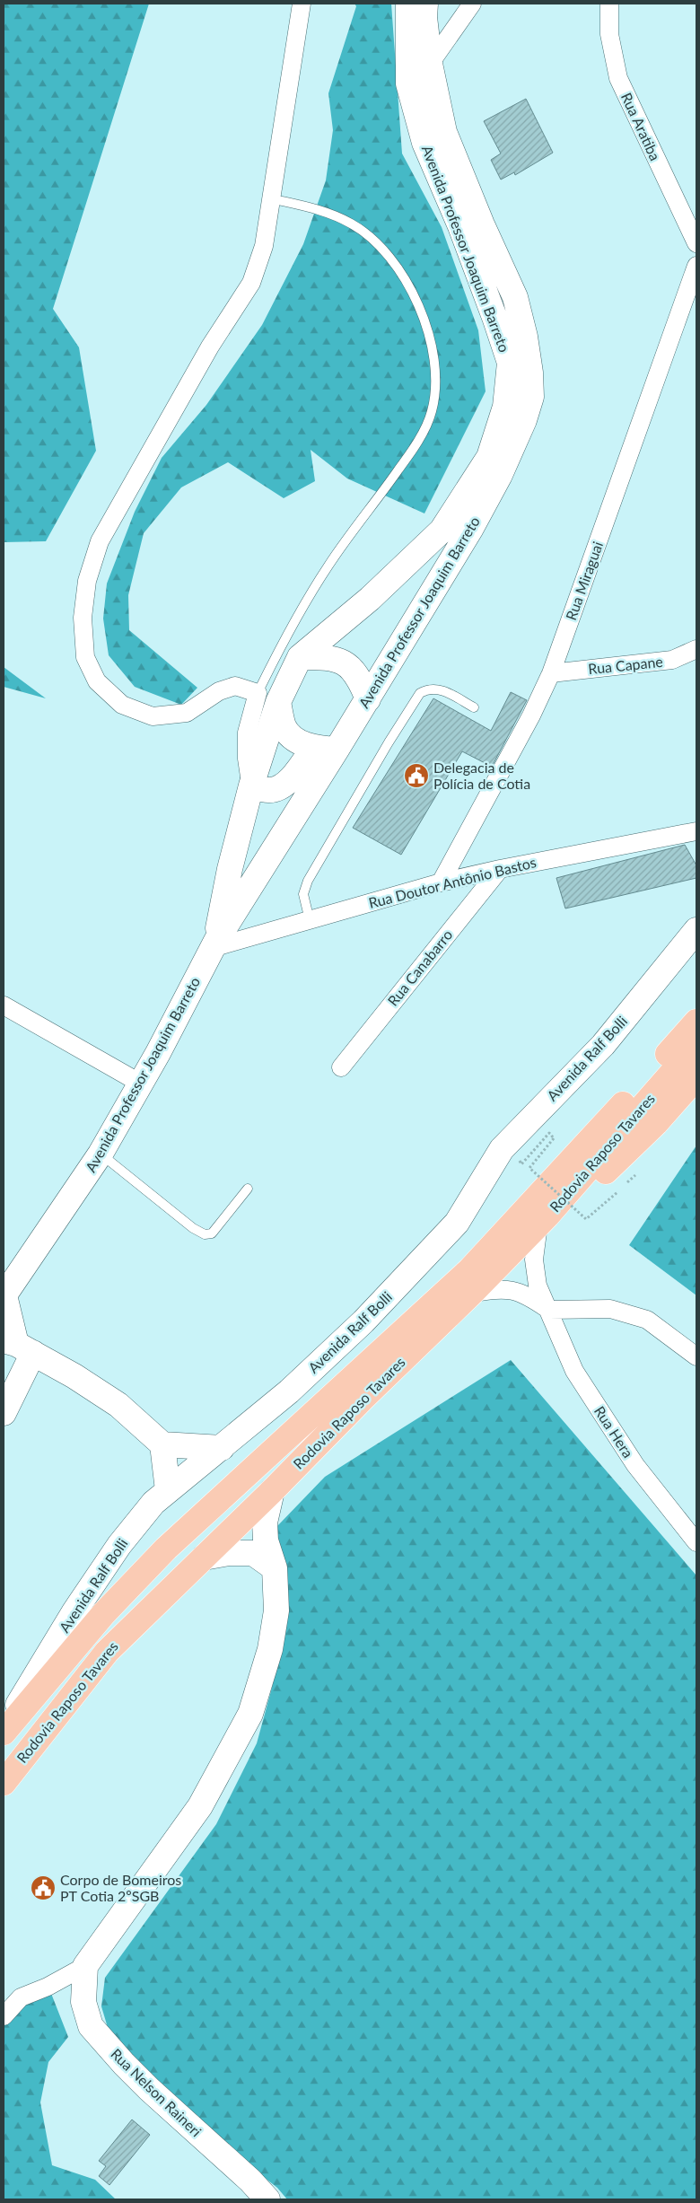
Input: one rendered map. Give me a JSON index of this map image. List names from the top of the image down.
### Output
{
  "streets": {
    "highway": ["Rodovia Raposo Tavares"],
    "main road": ["Avenida Professor Joaquim Barreto", "Avenida Ralf Bolli", "Rua Nelson Raineri"],
    "street": [
      "Rua Aratiba",
      "Rua Miraguai",
      "Rua Capane",
      "Rua Doutor Antônio Bastos",
      "Rua Canabarro",
      "Rua Hera"
    ]
  },
  "crossings": [
    ["Avenida Professor Joaquim Barreto", "Rua Doutor Antônio Bastos"],
    ["Rua Miraguai", "Rua Capane"],
    ["Rua Miraguai", "Rua Doutor Antônio Bastos"],
    ["Rua Doutor Antônio Bastos", "Rua Canabarro"],
    ["Rodovia Raposo Tavares", "Rua Hera"]
  ],
  "places": {
    "public building": ["Delegacia de Polícia de Cotia", "Corpo de Bomeiros PT Cotia 2ºSGB"]
  }
}
